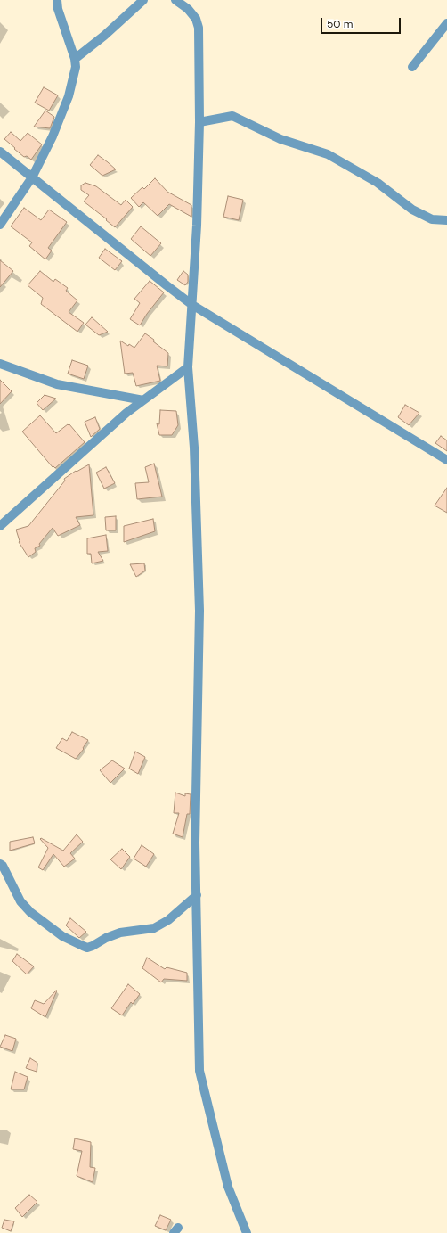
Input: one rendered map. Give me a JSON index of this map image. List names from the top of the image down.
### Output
{
  "scale_bar": "50 m"
}
